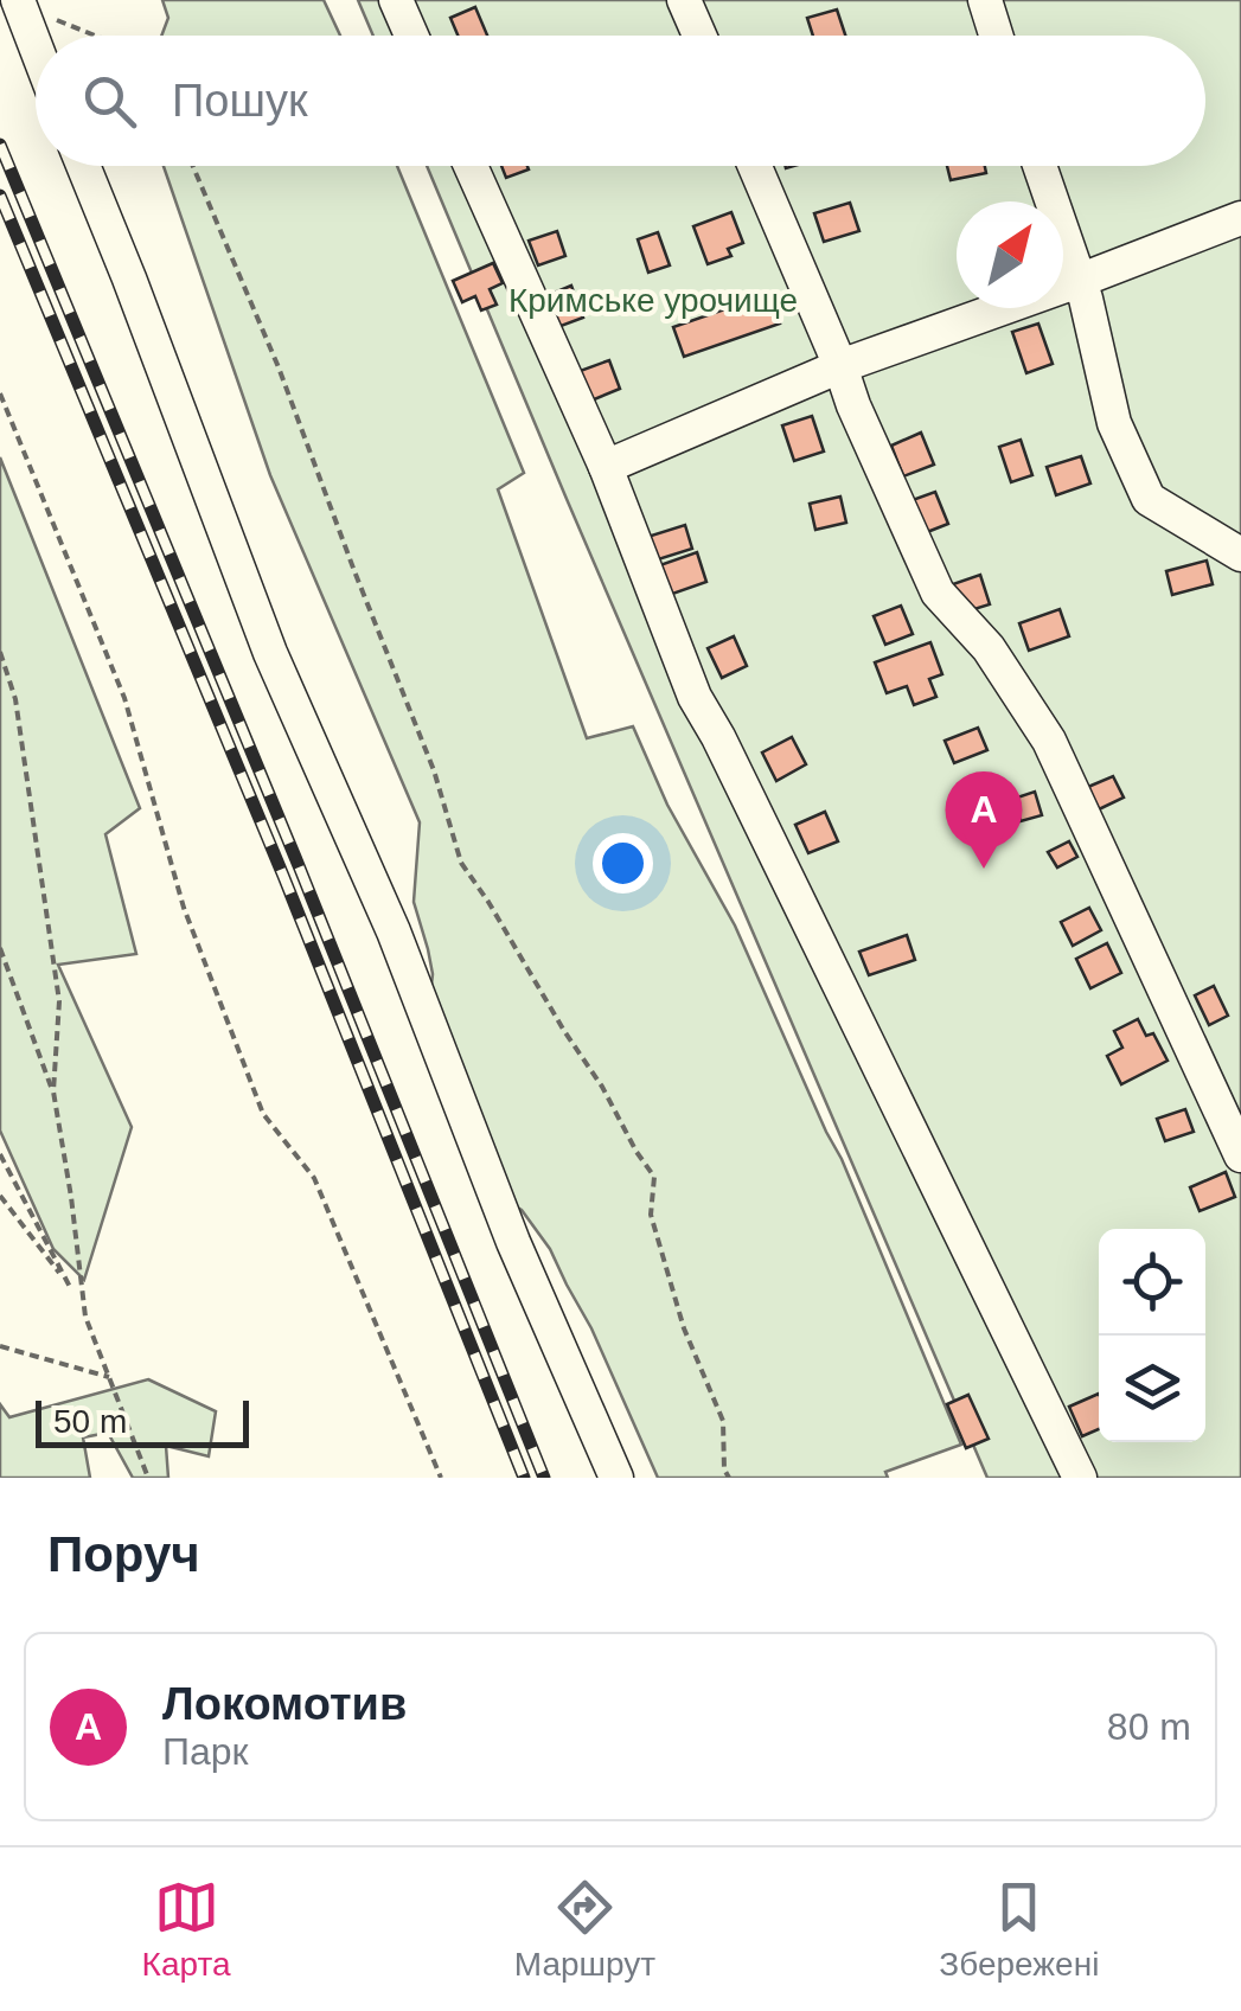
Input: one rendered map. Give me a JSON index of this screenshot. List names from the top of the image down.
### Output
{
  "parks": ["Кримське урочище"],
  "scale_bar": "50 m",
  "north": "top right",
  "page": {
    "search": "Пошук",
    "pins": "A",
    "scale": "50 m",
    "heading": "Поруч",
    "list": [
      {
        "mark": "A",
        "name": "Локомотив",
        "note": "Парк",
        "value": "80 m"
      }
    ],
    "nav": ["Карта", "Маршрут", "Збережені"]
  }
}
